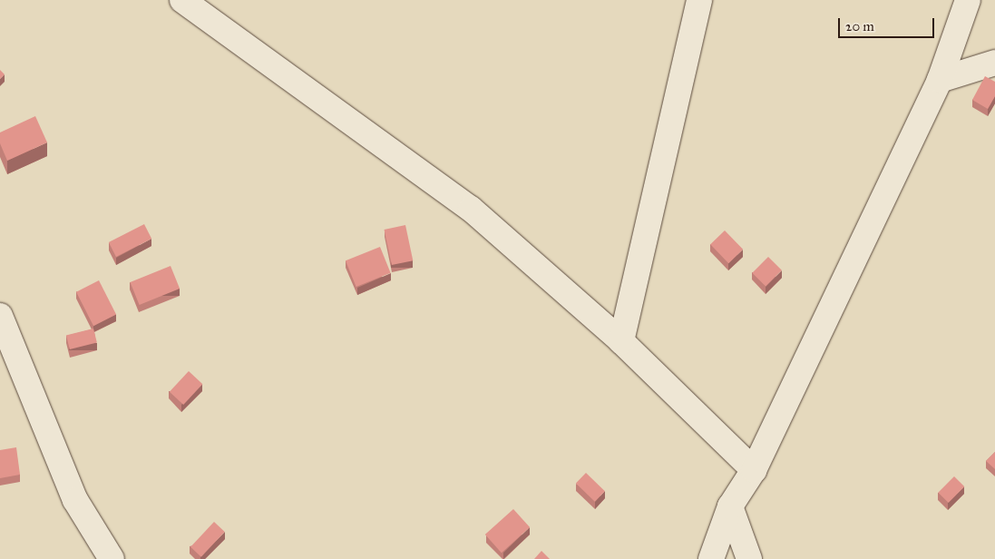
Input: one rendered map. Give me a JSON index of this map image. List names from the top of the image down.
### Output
{
  "scale_bar": "20 m"
}
